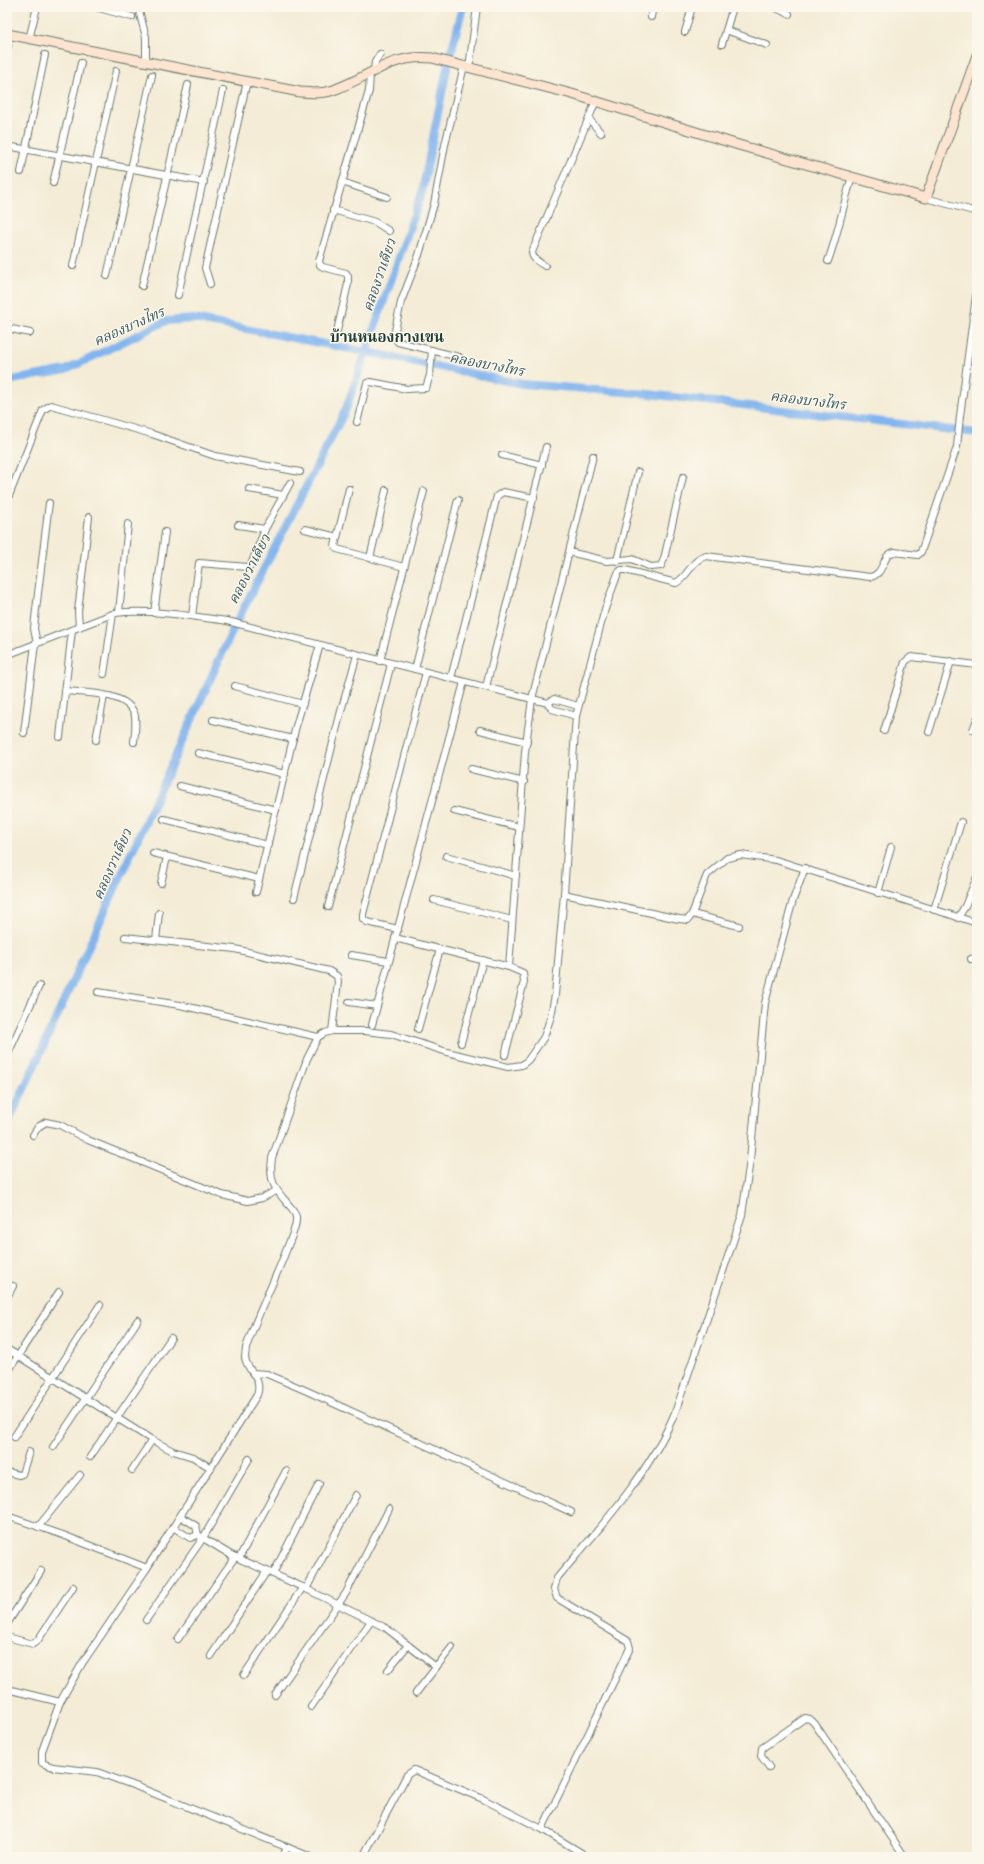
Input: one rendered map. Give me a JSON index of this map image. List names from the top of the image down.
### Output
{
  "districts": ["บ้านหนองกางเขน"],
  "water": ["คลองวาเดียว", "คลองบางไทร"]
}
